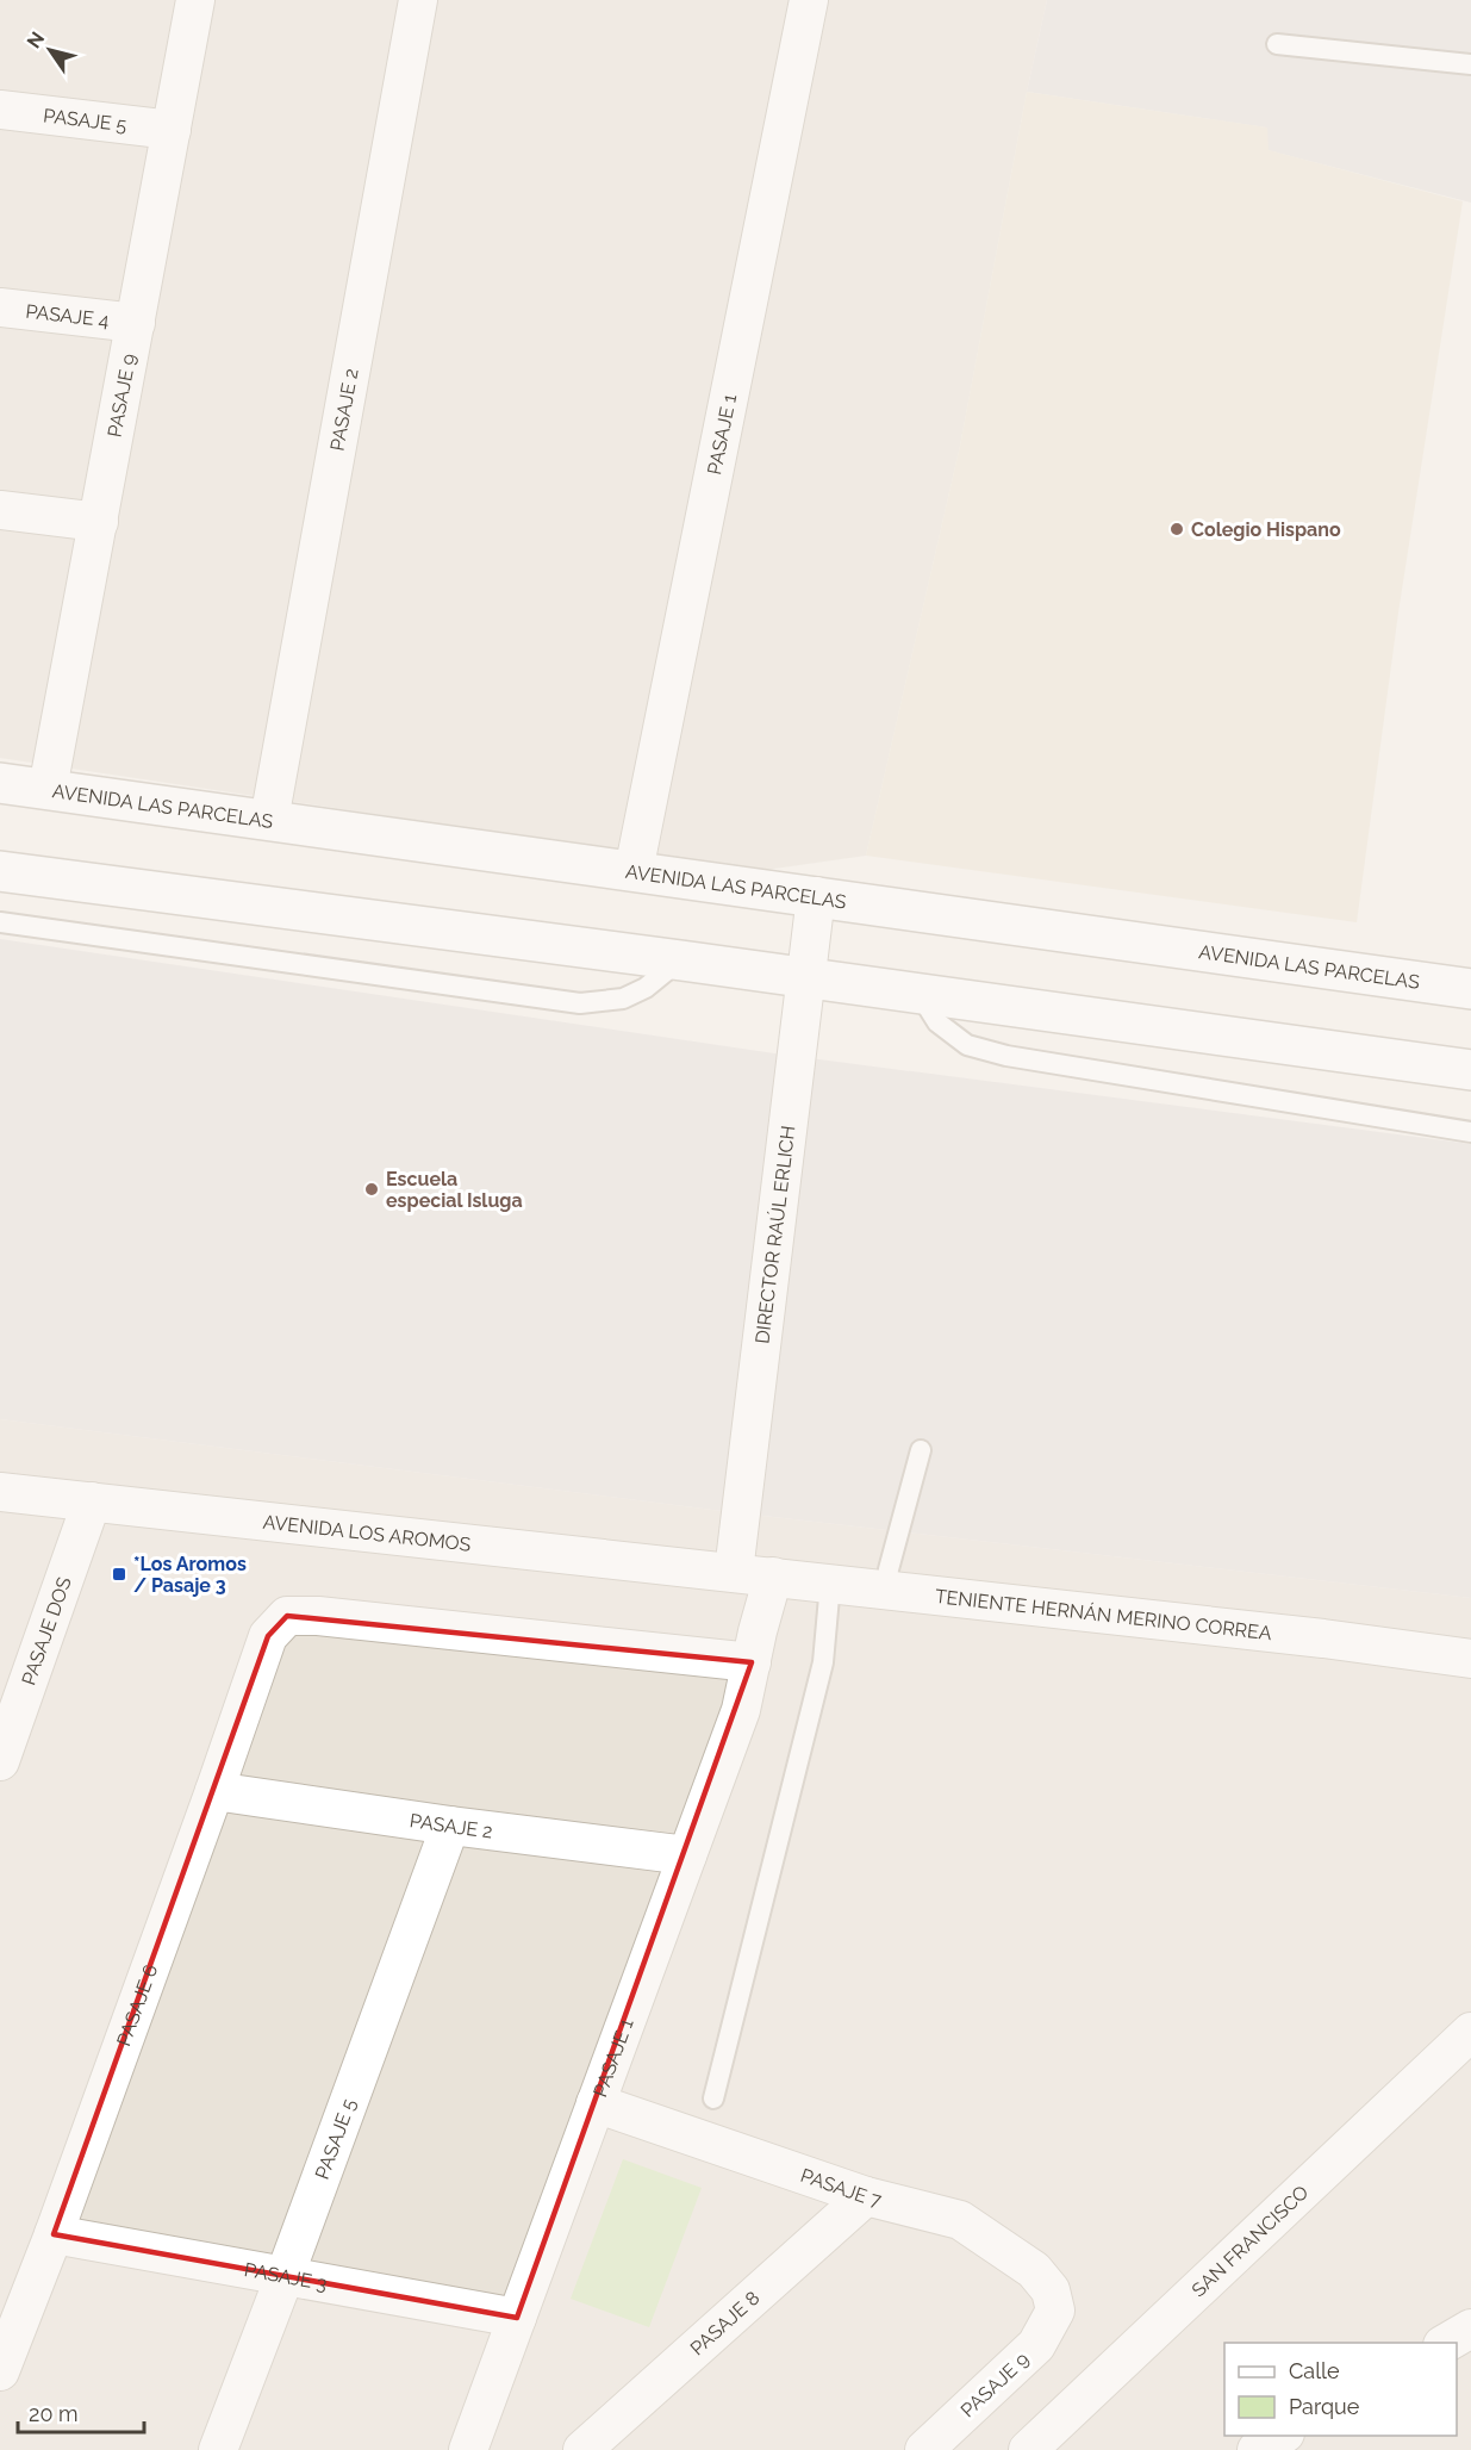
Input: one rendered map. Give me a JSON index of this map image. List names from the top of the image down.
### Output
{
  "streets": {
    "street": [
      "PASAJE 5",
      "PASAJE 4",
      "PASAJE 9",
      "PASAJE 2",
      "PASAJE 1",
      "AVENIDA LAS PARCELAS",
      "DIRECTOR RAÚL ERLICH",
      "AVENIDA LOS AROMOS",
      "TENIENTE HERNÁN MERINO CORREA",
      "PASAJE DOS",
      "PASAJE 6",
      "PASAJE 7",
      "SAN FRANCISCO",
      "PASAJE 3",
      "PASAJE 8"
    ]
  },
  "crossings": [
    ["PASAJE 5", "PASAJE 9"],
    ["PASAJE 5", "PASAJE 2"],
    ["PASAJE 5", "PASAJE 3"],
    ["PASAJE 4", "PASAJE 9"],
    ["PASAJE 9", "AVENIDA LAS PARCELAS"],
    ["PASAJE 9", "PASAJE 7"],
    ["PASAJE 2", "PASAJE 1"],
    ["PASAJE 2", "AVENIDA LAS PARCELAS"],
    ["PASAJE 2", "PASAJE 6"],
    ["PASAJE 1", "AVENIDA LAS PARCELAS"],
    ["PASAJE 1", "TENIENTE HERNÁN MERINO CORREA"],
    ["PASAJE 1", "PASAJE 6"],
    ["PASAJE 1", "PASAJE 7"],
    ["PASAJE 1", "PASAJE 3"],
    ["AVENIDA LAS PARCELAS", "DIRECTOR RAÚL ERLICH"],
    ["DIRECTOR RAÚL ERLICH", "AVENIDA LOS AROMOS"],
    ["DIRECTOR RAÚL ERLICH", "TENIENTE HERNÁN MERINO CORREA"],
    ["AVENIDA LOS AROMOS", "TENIENTE HERNÁN MERINO CORREA"],
    ["AVENIDA LOS AROMOS", "PASAJE DOS"],
    ["PASAJE 6", "PASAJE 3"],
    ["PASAJE 7", "PASAJE 8"]
  ],
  "places": {
    "other": ["Colegio Hispano", "Escuela especial Isluga"],
    "transit": ["*Los Aromos / Pasaje 3"]
  },
  "legend": ["Calle", "Parque"],
  "scale_bar": "20 m",
  "north": "top left"
}
